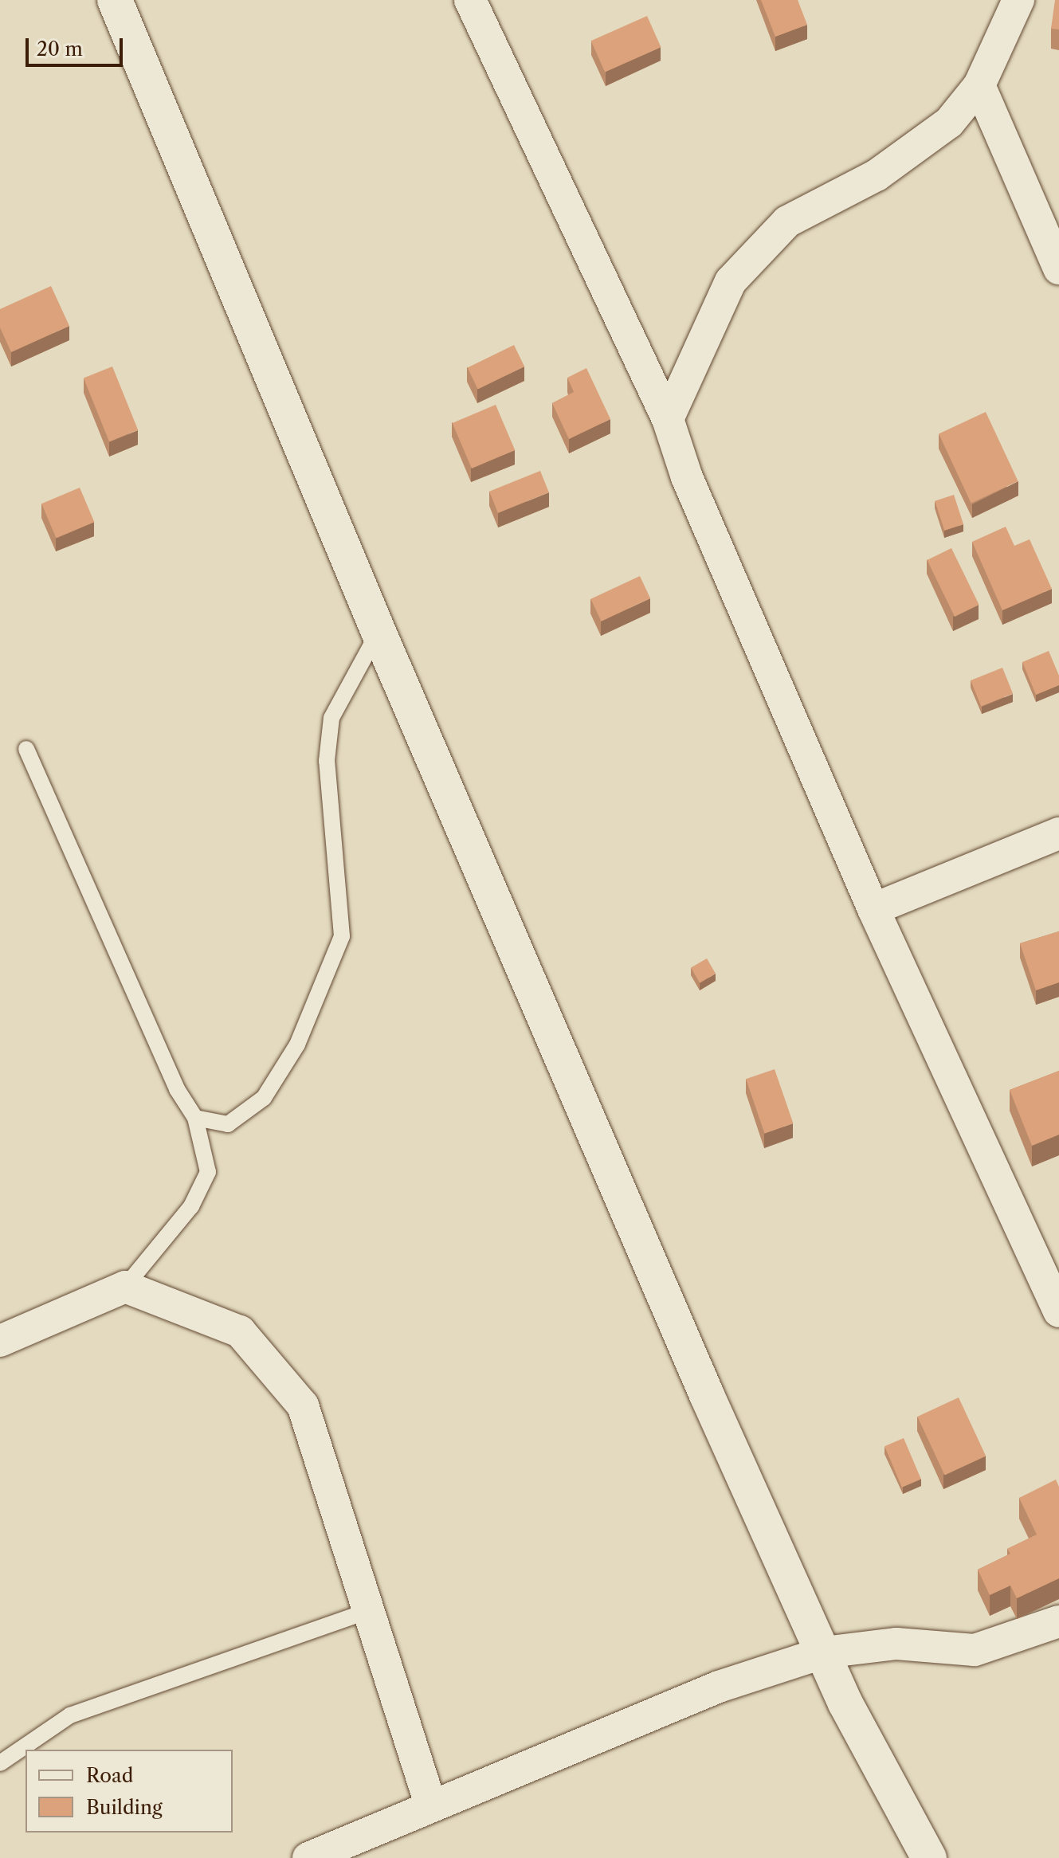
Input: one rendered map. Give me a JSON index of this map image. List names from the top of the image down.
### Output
{
  "legend": ["Road", "Building"],
  "scale_bar": "20 m"
}
